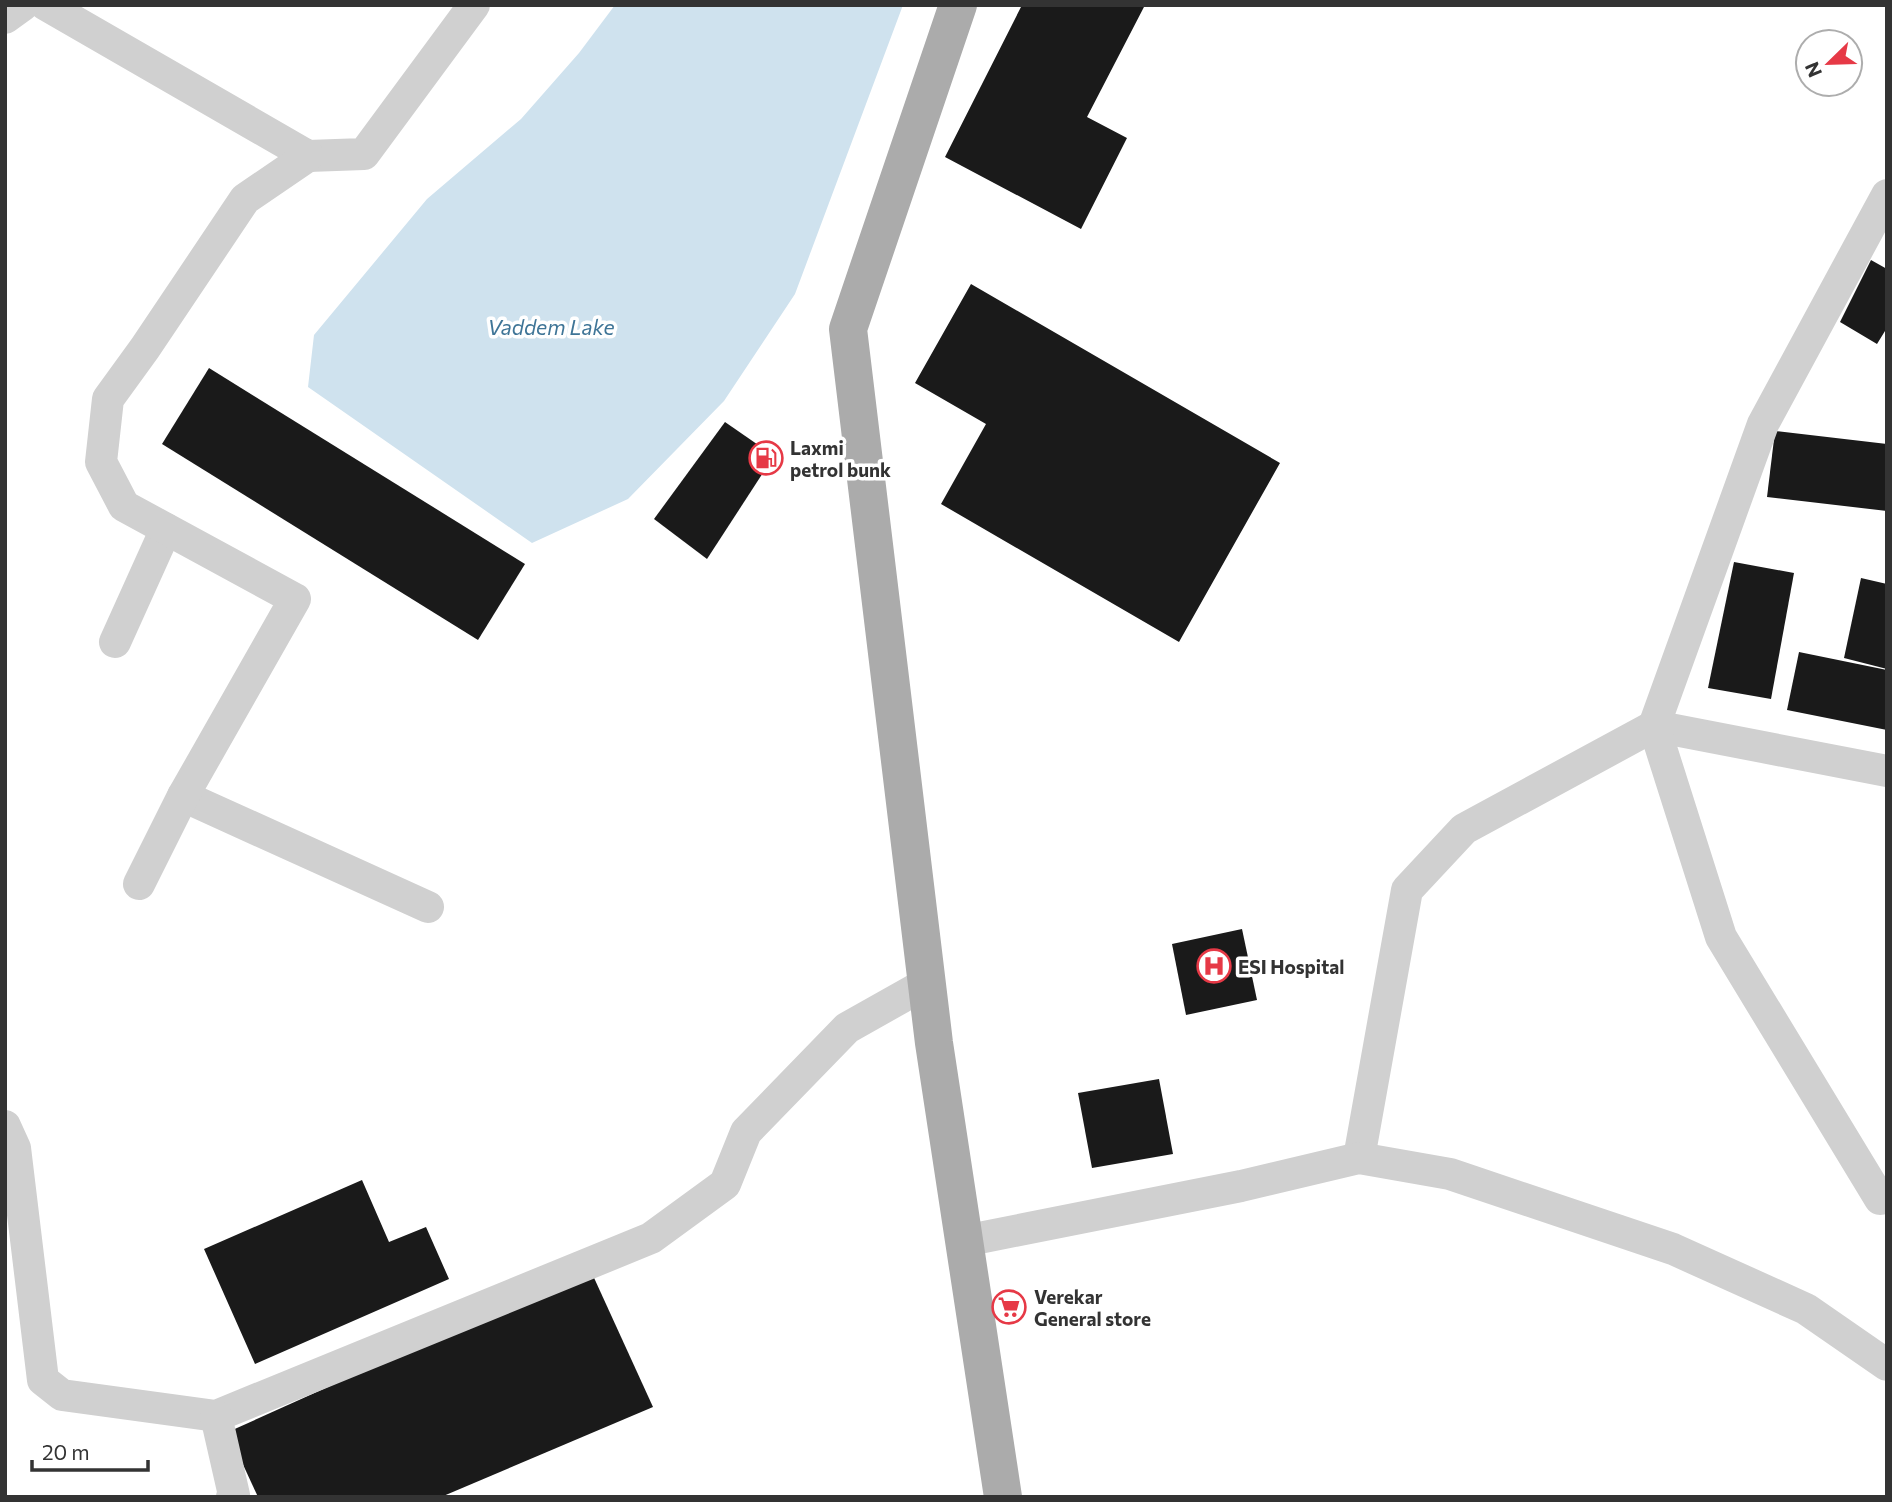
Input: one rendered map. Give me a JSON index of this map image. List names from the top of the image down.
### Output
{
  "water": ["Vaddem Lake"],
  "places": {
    "fuel station": ["Laxmi petrol bunk"],
    "hospital": ["ESI Hospital"],
    "supermarket": ["Verekar General store"]
  },
  "scale_bar": "20 m",
  "north": "bottom left"
}
